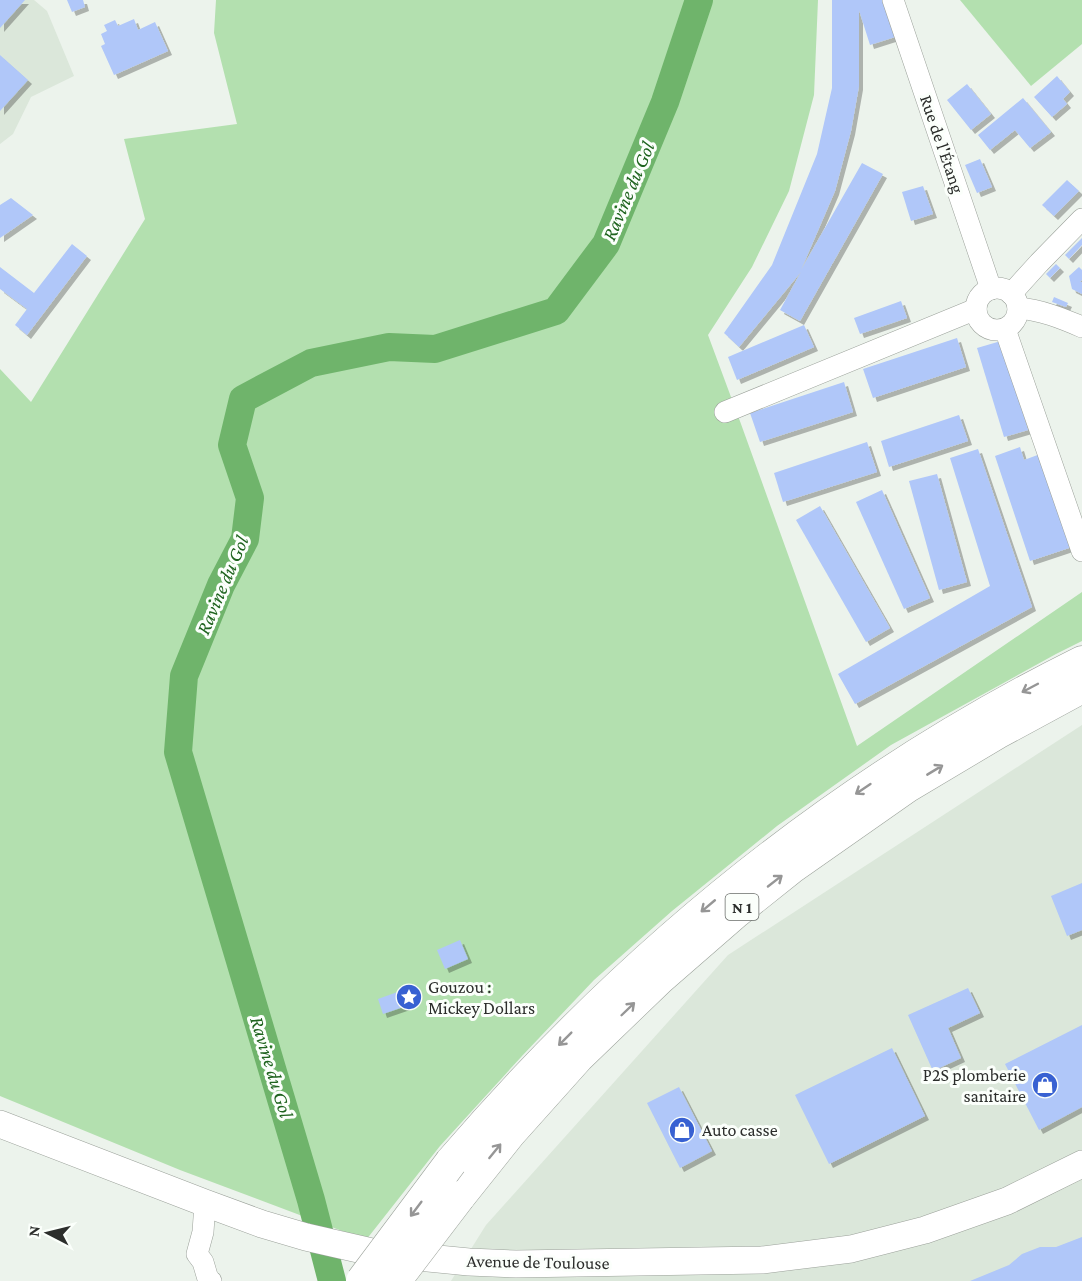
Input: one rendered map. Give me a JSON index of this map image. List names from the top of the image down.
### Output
{
  "streets": {
    "highway": ["N 1"],
    "main road": ["Avenue de Toulouse"],
    "street": ["Rue de l'Étang"]
  },
  "water": ["Ravine du Gol"],
  "places": {
    "place": ["Gouzou : Mickey Dollars"],
    "shop": ["P2S plomberie sanitaire", "Auto casse"]
  },
  "north": "left"
}
